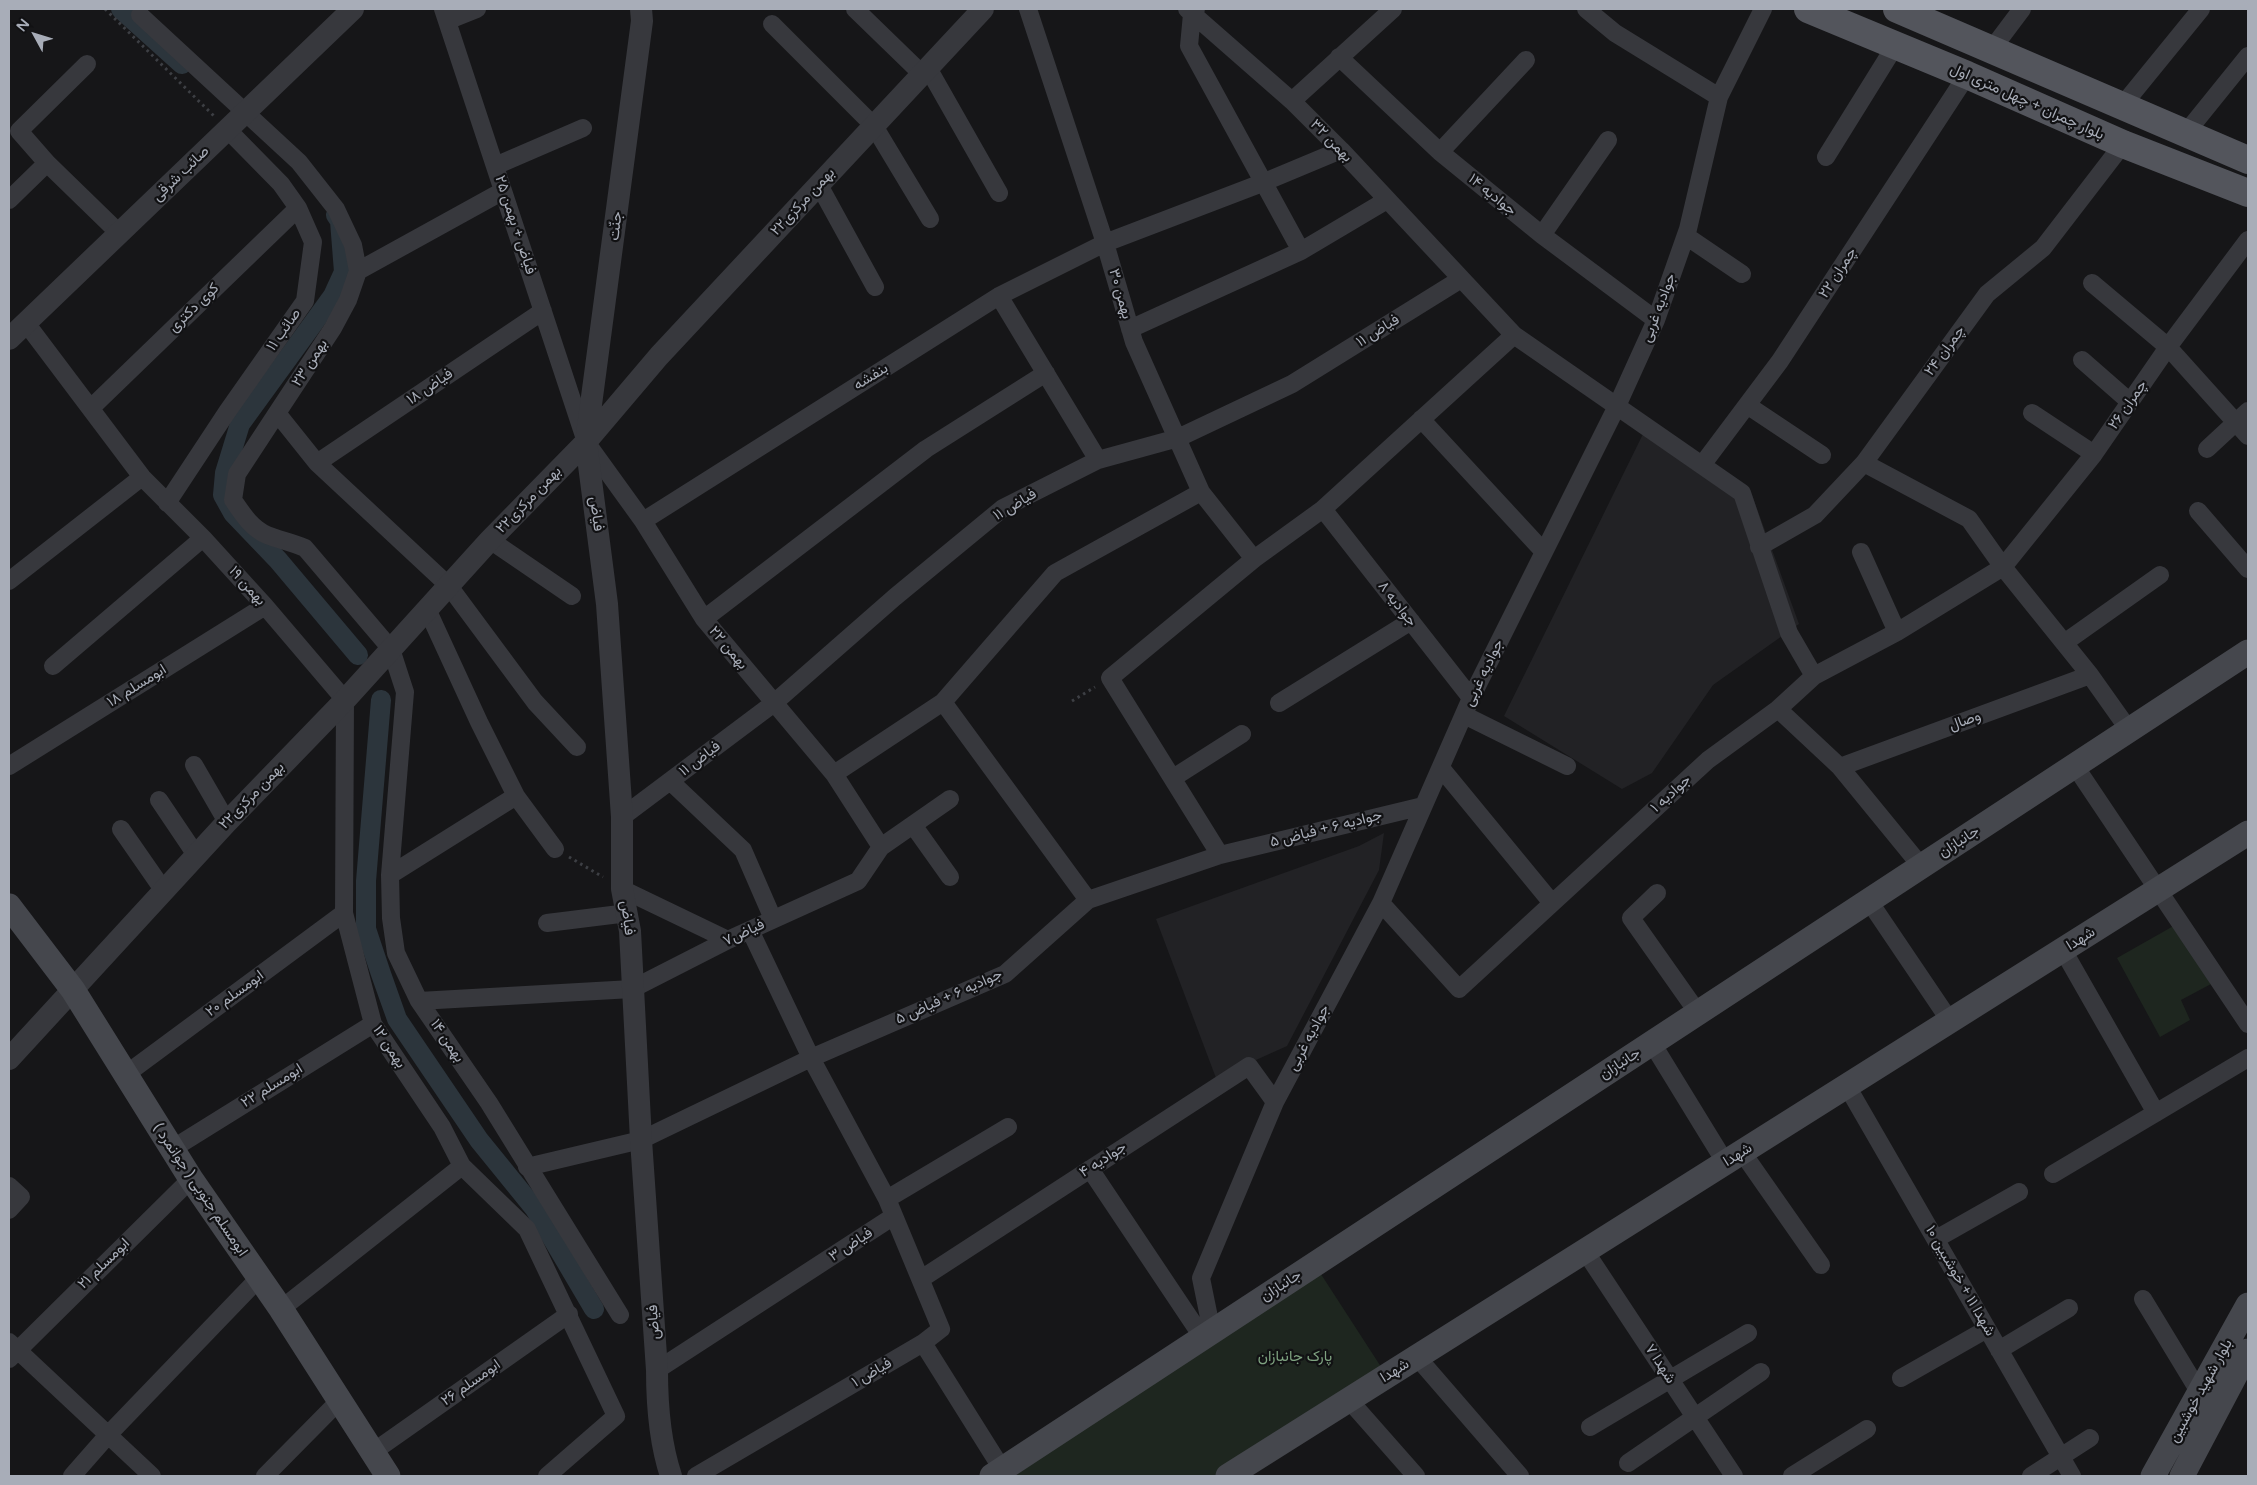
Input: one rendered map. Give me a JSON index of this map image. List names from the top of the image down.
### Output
{
  "streets": {
    "main road": [
      "بلوار چمران + چهل متری اول",
      "جانبازان",
      "شهدا",
      "ابومسلم جنوبی ( جوانمرد )",
      "بلوار شهید خوشبین"
    ],
    "street": [
      "بهمن ۳۲",
      "صائب شرقی",
      "جوادیه ۱۴",
      "۲۲بهمن مرکزی",
      "فیاض + بهمن ۲۵",
      "جنّت",
      "چمران ۲۲",
      "بهمن ۳۰",
      "کوی دکتری",
      "جوادیه غربی",
      "صائب ۱۱",
      "فیاض ۱۱",
      "چمران ۲۴",
      "بهمن ۲۳",
      "بنفشه",
      "فیاض ۱۸",
      "چمران ۲۶",
      "فیاض",
      "بهمن ۱۹",
      "جوادیه ۸",
      "بهمن ۲۲",
      "ابومسلم ۱۸",
      "وصال",
      "جوادیه ۱",
      "جوادیه ۶ + فیاض ۵",
      "فیاض۷",
      "ابومسلم ۲۰",
      "بهمن ۱۴",
      "بهمن ۱۲",
      "ابومسلم ۲۲",
      "جوادیه ۴",
      "فیاض ۳",
      "ابومسلم ۲۱",
      "شهدا ۱۱ + خوشبین ۱۰",
      "شهدا ۷",
      "فیاض ۱",
      "ابومسلم ۲۶"
    ]
  },
  "crossings": [
    ["بلوار چمران + چهل متری اول", "چمران ۲۲"],
    ["بلوار چمران + چهل متری اول", "چمران ۲۴"],
    ["بهمن ۳۲", "چمران ۲۲"],
    ["بهمن ۳۲", "جوادیه غربی"],
    ["بهمن ۳۲", "فیاض ۱۱"],
    ["بهمن ۳۲", "چمران ۲۴"],
    ["بهمن ۳۲", "بنفشه"],
    ["بهمن ۳۲", "جوادیه ۱"],
    ["صائب شرقی", "صائب ۱۱"],
    ["صائب شرقی", "بهمن ۱۹"],
    ["جوادیه ۱۴", "جوادیه غربی"],
    ["۲۲بهمن مرکزی", "فیاض + بهمن ۲۵"],
    ["۲۲بهمن مرکزی", "جنّت"],
    ["۲۲بهمن مرکزی", "بهمن ۲۳"],
    ["۲۲بهمن مرکزی", "فیاض"],
    ["۲۲بهمن مرکزی", "بهمن ۱۹"],
    ["۲۲بهمن مرکزی", "بهمن ۲۲"],
    ["۲۲بهمن مرکزی", "بهمن ۱۴"],
    ["۲۲بهمن مرکزی", "بهمن ۱۲"],
    ["۲۲بهمن مرکزی", "ابومسلم جنوبی ( جوانمرد )"],
    ["فیاض + بهمن ۲۵", "جنّت"],
    ["فیاض + بهمن ۲۵", "فیاض ۱۸"],
    ["فیاض + بهمن ۲۵", "فیاض"],
    ["فیاض + بهمن ۲۵", "بهمن ۲۲"],
    ["جنّت", "فیاض"],
    ["جنّت", "بهمن ۲۲"],
    ["بهمن ۳۰", "فیاض ۱۱"],
    ["بهمن ۳۰", "بنفشه"],
    ["کوی دکتری", "صائب ۱۱"],
    ["کوی دکتری", "بهمن ۱۹"],
    ["جوادیه غربی", "جوادیه ۸"],
    ["جوادیه غربی", "جوادیه ۱"],
    ["جوادیه غربی", "جوادیه ۶ + فیاض ۵"],
    ["جوادیه غربی", "جانبازان"],
    ["جوادیه غربی", "جوادیه ۴"],
    ["صائب ۱۱", "بهمن ۱۹"],
    ["فیاض ۱۱", "فیاض"],
    ["فیاض ۱۱", "بهمن ۲۲"],
    ["بهمن ۲۳", "بهمن ۱۴"],
    ["بنفشه", "بهمن ۲۲"],
    ["چمران ۲۶", "جوادیه ۱"],
    ["فیاض", "بهمن ۲۲"],
    ["فیاض", "جوادیه ۶ + فیاض ۵"],
    ["فیاض", "فیاض۷"],
    ["فیاض", "فیاض ۳"],
    ["بهمن ۱۹", "ابومسلم ۱۸"],
    ["بهمن ۱۹", "بهمن ۱۲"],
    ["بهمن ۲۲", "فیاض۷"],
    ["جوادیه ۶ + فیاض ۵", "بهمن ۱۴"],
    ["شهدا", "شهدا ۱۱ + خوشبین ۱۰"],
    ["شهدا", "شهدا ۷"],
    ["ابومسلم ۲۰", "بهمن ۱۲"],
    ["ابومسلم ۲۰", "ابومسلم جنوبی ( جوانمرد )"],
    ["بهمن ۱۲", "ابومسلم ۲۲"],
    ["بهمن ۱۲", "ابومسلم ۲۶"],
    ["ابومسلم ۲۲", "ابومسلم جنوبی ( جوانمرد )"],
    ["جوادیه ۴", "فیاض ۱"],
    ["ابومسلم جنوبی ( جوانمرد )", "ابومسلم ۲۱"],
    ["ابومسلم جنوبی ( جوانمرد )", "ابومسلم ۲۶"],
    ["فیاض ۳", "فیاض ۱"]
  ],
  "parks": ["پارک جانبازان"],
  "north": "top left"
}
